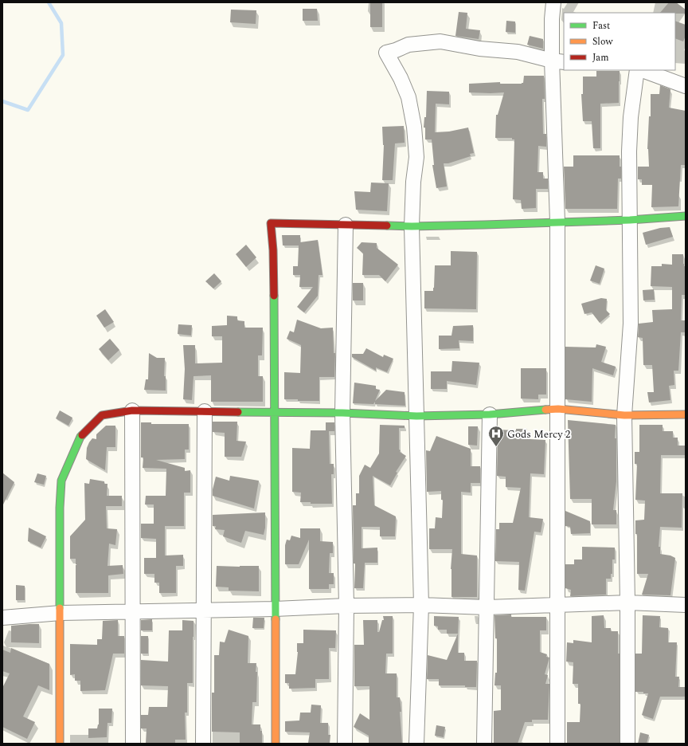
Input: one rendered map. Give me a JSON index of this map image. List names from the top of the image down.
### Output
{
  "places": {
    "hospital": ["Gods Mercy 2"]
  },
  "legend": ["Fast", "Slow", "Jam"]
}
